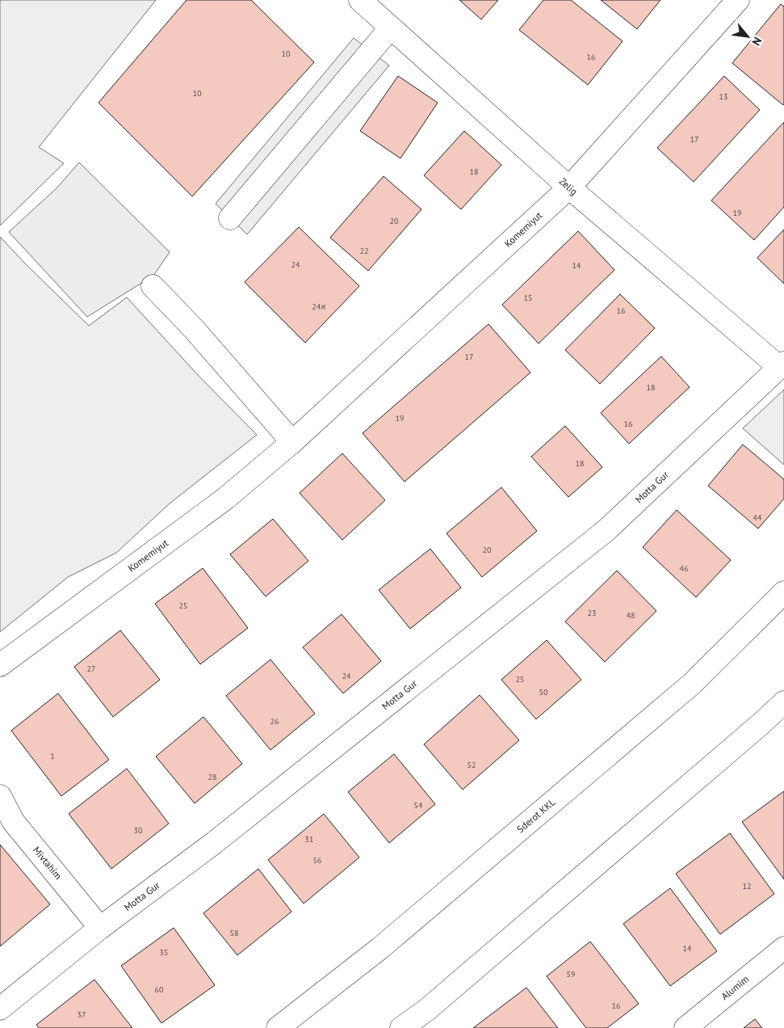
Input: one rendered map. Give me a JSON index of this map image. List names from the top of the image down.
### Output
{
  "streets": {
    "street": [
      "Zelig",
      "Komemiyut",
      "Motta Gur",
      "Sderot KKL",
      "Mivtahim",
      "Alumim"
    ]
  },
  "crossings": [
    ["Zelig", "Komemiyut"],
    ["Zelig", "Motta Gur"],
    ["Motta Gur", "Mivtahim"]
  ],
  "house_numbers": [
    "10",
    "16",
    "10",
    "13",
    "17",
    "18",
    "19",
    "20",
    "22",
    "24",
    "14",
    "15",
    "24א",
    "16",
    "17",
    "18",
    "19",
    "16",
    "18",
    "44",
    "20",
    "46",
    "25",
    "23",
    "48",
    "27",
    "24",
    "25",
    "50",
    "26",
    "1",
    "52",
    "28",
    "54",
    "30",
    "31",
    "56",
    "12",
    "58",
    "14",
    "35",
    "59",
    "60",
    "16",
    "37"
  ],
  "north": "bottom right"
}
